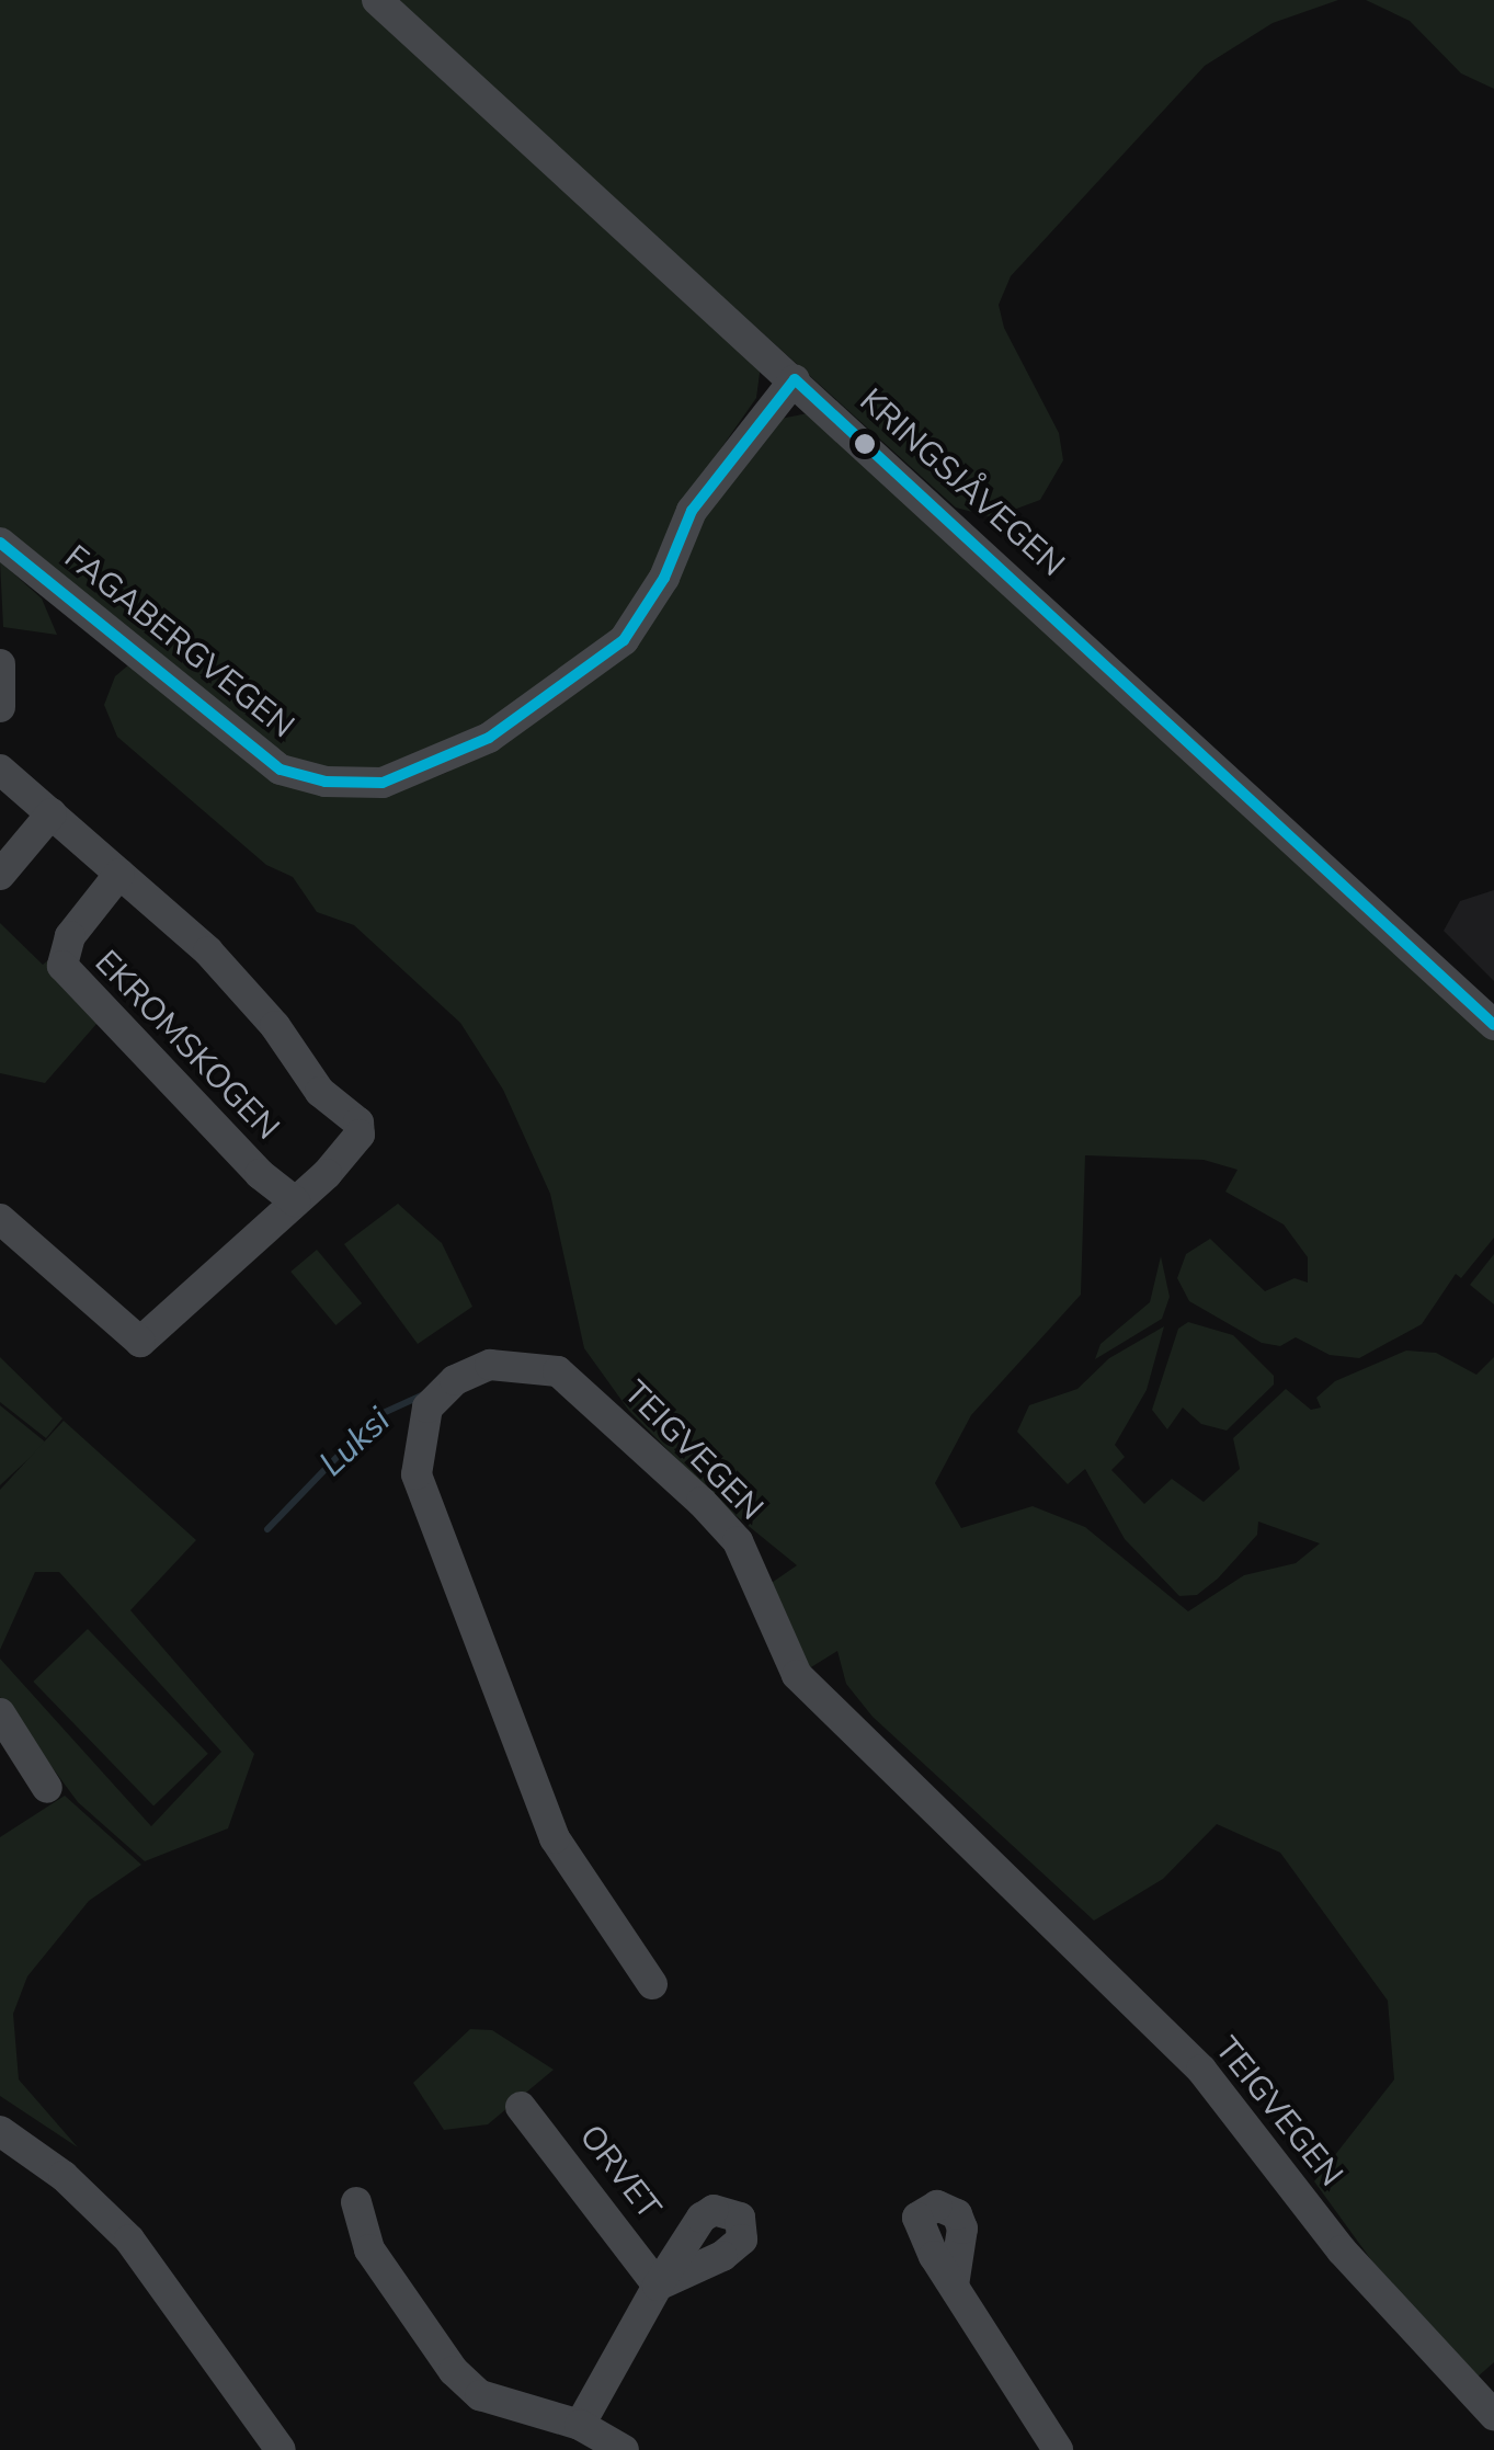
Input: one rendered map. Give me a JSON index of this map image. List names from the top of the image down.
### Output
{
  "streets": {
    "street": [
      "KRINGSJÅVEGEN",
      "FAGABERGVEGEN",
      "EKROMSKOGEN",
      "TEIGVEGEN",
      "ORVET"
    ]
  },
  "crossings": [
    ["KRINGSJÅVEGEN", "FAGABERGVEGEN"]
  ],
  "water": ["Luksi"]
}
